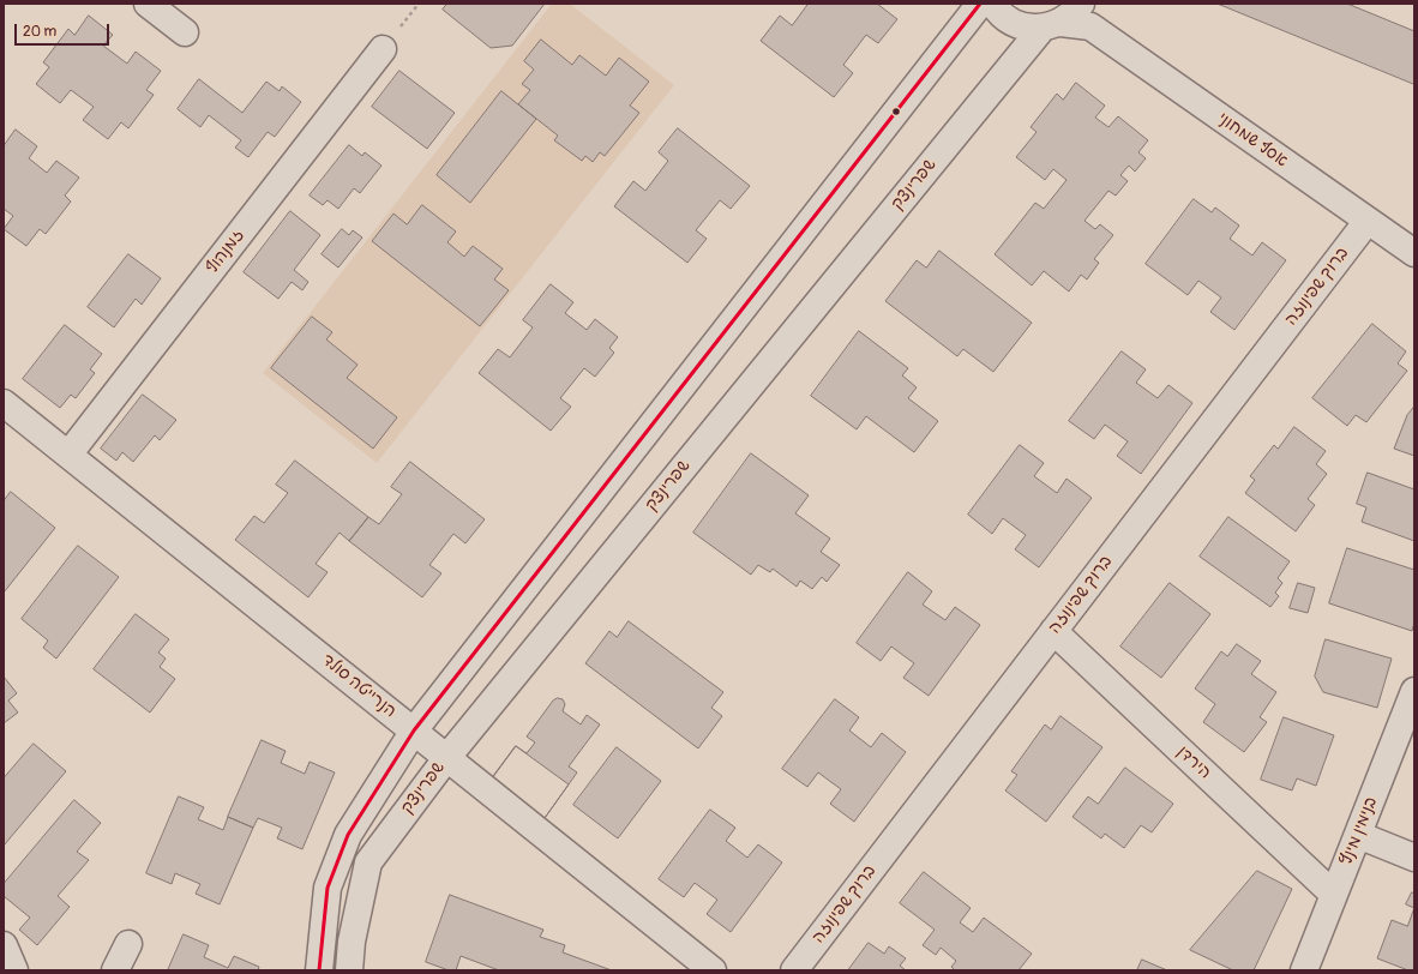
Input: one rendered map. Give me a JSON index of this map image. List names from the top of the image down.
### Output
{
  "streets": {
    "street": [
      "אסף שמחוני",
      "שפרינצק",
      "זמנהוף",
      "ברוך שפינוזה",
      "הנרייטה סולד",
      "הירדן",
      "בנימין מינץ"
    ]
  },
  "crossings": [
    ["אסף שמחוני", "שפרינצק"],
    ["אסף שמחוני", "ברוך שפינוזה"],
    ["שפרינצק", "הנרייטה סולד"],
    ["זמנהוף", "הנרייטה סולד"],
    ["ברוך שפינוזה", "הירדן"],
    ["הירדן", "בנימין מינץ"]
  ],
  "scale_bar": "20 m"
}
